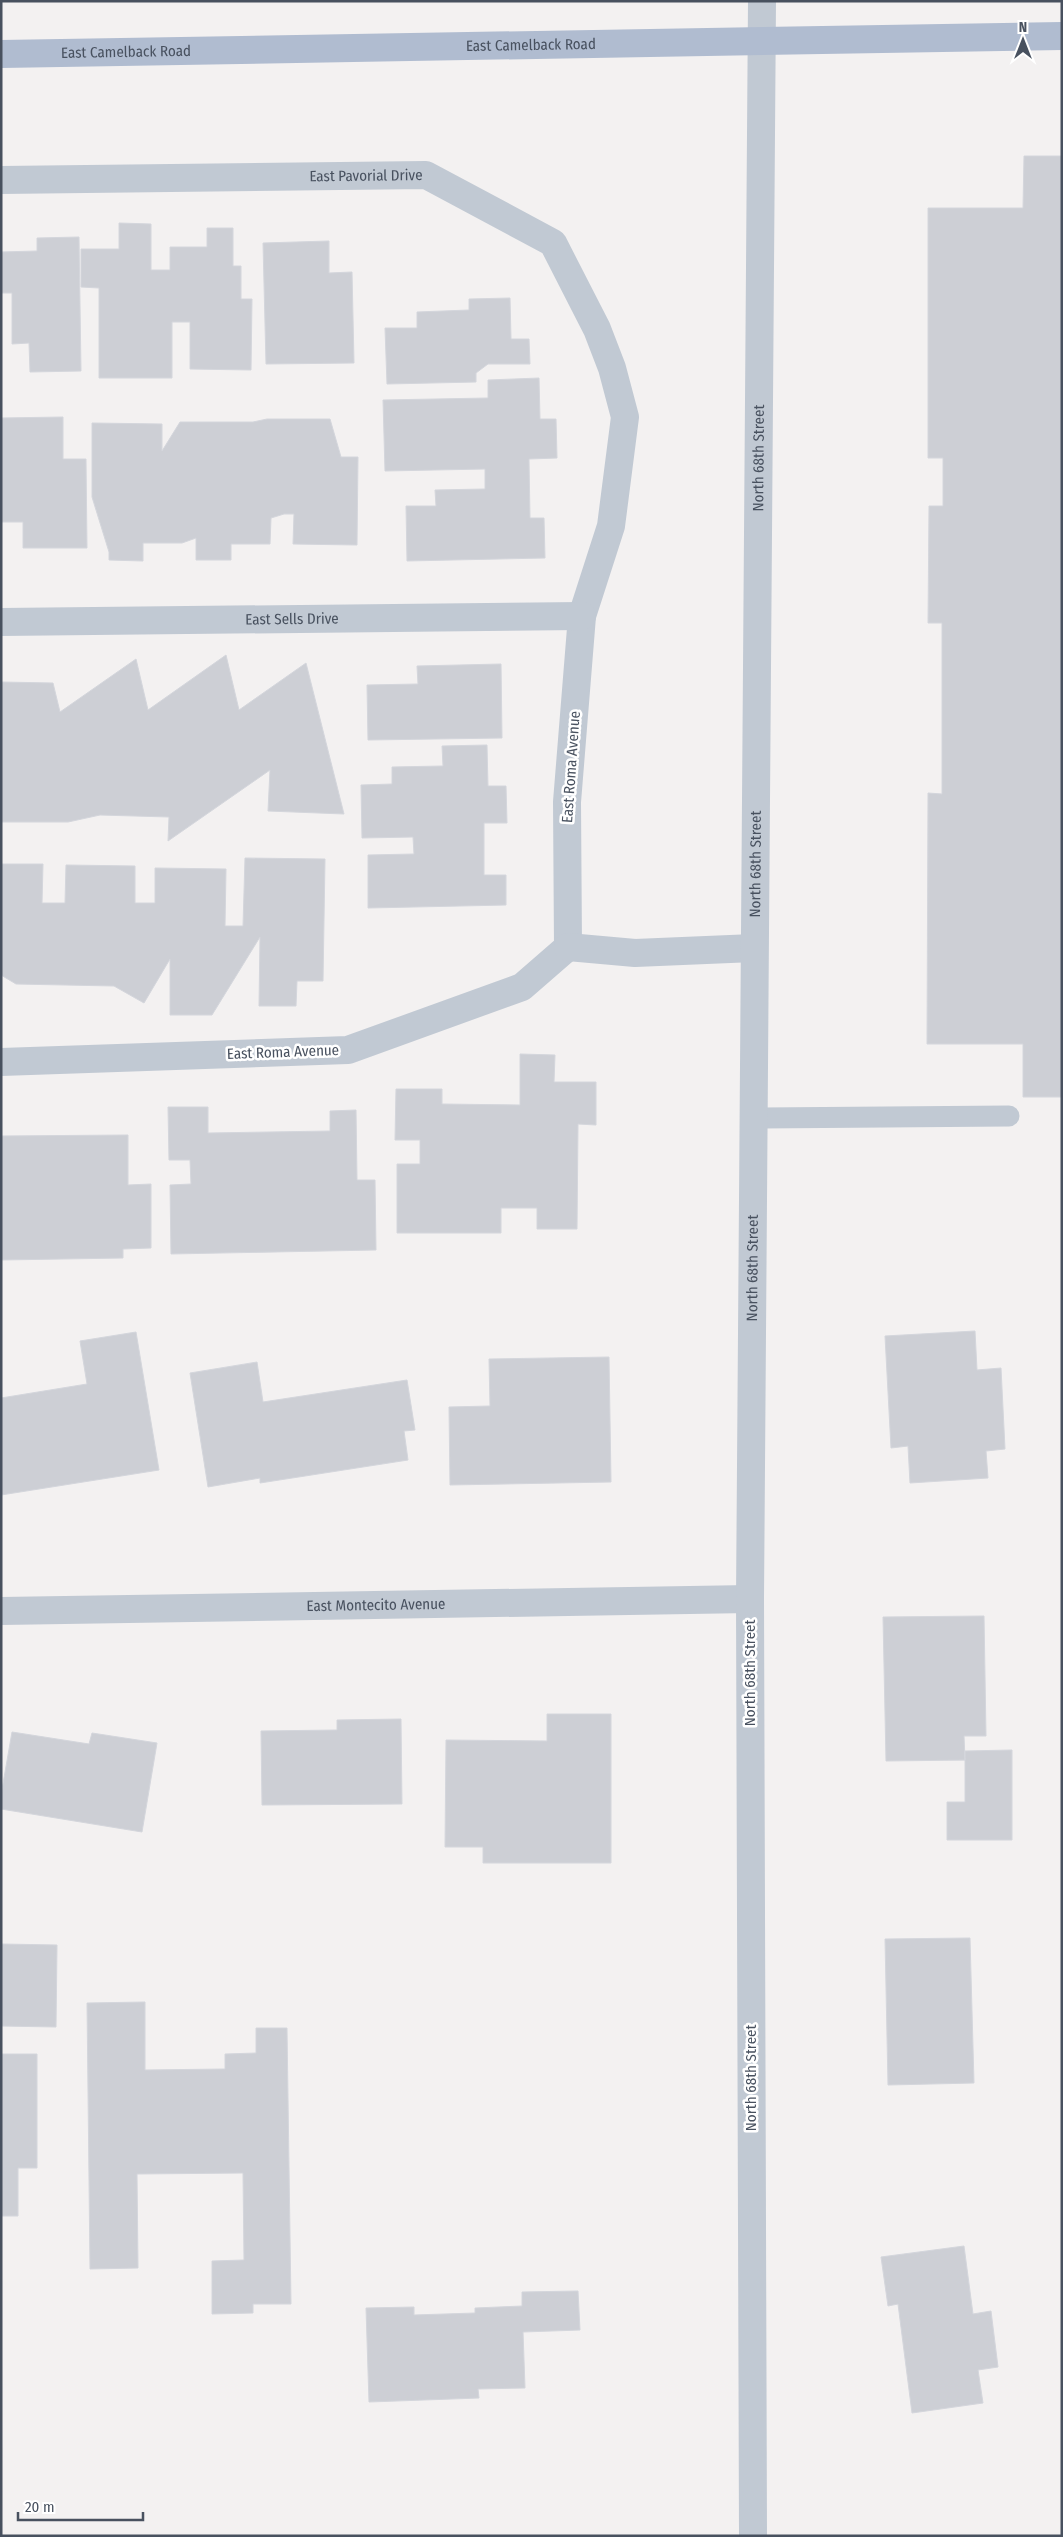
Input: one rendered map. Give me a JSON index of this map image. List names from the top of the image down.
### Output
{
  "streets": {
    "main road": ["East Camelback Road"],
    "street": [
      "East Pavorial Drive",
      "North 68th Street",
      "East Sells Drive",
      "East Roma Avenue",
      "East Montecito Avenue"
    ]
  },
  "crossings": [
    ["East Camelback Road", "North 68th Street"],
    ["East Pavorial Drive", "East Roma Avenue"],
    ["North 68th Street", "East Montecito Avenue"],
    ["East Sells Drive", "East Roma Avenue"]
  ],
  "scale_bar": "20 m",
  "north": "top"
}
